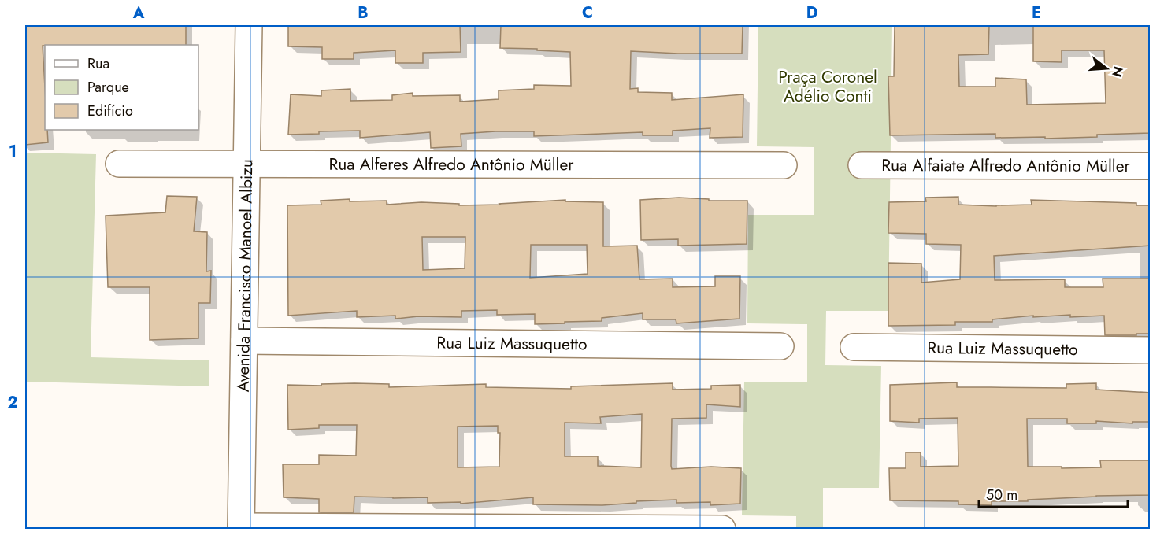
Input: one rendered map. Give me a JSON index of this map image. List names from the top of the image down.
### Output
{
  "streets": {
    "street": [
      "Rua Alferes Alfredo Antônio Müller",
      "Rua Alfaiate Alfredo Antônio Müller",
      "Avenida Francisco Manoel Albizu",
      "Rua Luiz Massuquetto"
    ]
  },
  "crossings": [
    ["Rua Alferes Alfredo Antônio Müller", "Avenida Francisco Manoel Albizu"],
    ["Avenida Francisco Manoel Albizu", "Rua Luiz Massuquetto"]
  ],
  "parks": ["Praça Coronel Adélio Conti"],
  "legend": ["Rua", "Parque", "Edifício"],
  "scale_bar": "50 m",
  "north": "right",
  "grid": {
    "columns": [
      "A",
      "B",
      "C",
      "D",
      "E"
    ],
    "rows": ["1", "2"]
  }
}
